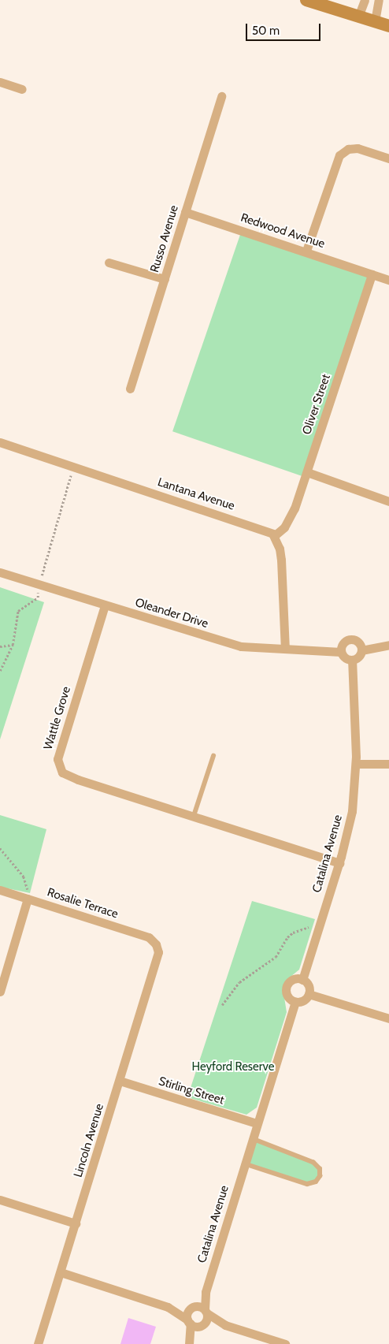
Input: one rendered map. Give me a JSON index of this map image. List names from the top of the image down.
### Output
{
  "streets": {
    "street": [
      "Redwood Avenue",
      "Russo Avenue",
      "Oliver Street",
      "Lantana Avenue",
      "Oleander Drive",
      "Wattle Grove",
      "Catalina Avenue",
      "Rosalie Terrace",
      "Stirling Street",
      "Lincoln Avenue"
    ]
  },
  "crossings": [
    ["Redwood Avenue", "Russo Avenue"],
    ["Redwood Avenue", "Oliver Street"],
    ["Oliver Street", "Lantana Avenue"],
    ["Oleander Drive", "Wattle Grove"],
    ["Oleander Drive", "Catalina Avenue"],
    ["Wattle Grove", "Catalina Avenue"],
    ["Catalina Avenue", "Stirling Street"],
    ["Rosalie Terrace", "Lincoln Avenue"],
    ["Stirling Street", "Lincoln Avenue"]
  ],
  "parks": ["Heyford Reserve"],
  "scale_bar": "50 m"
}
